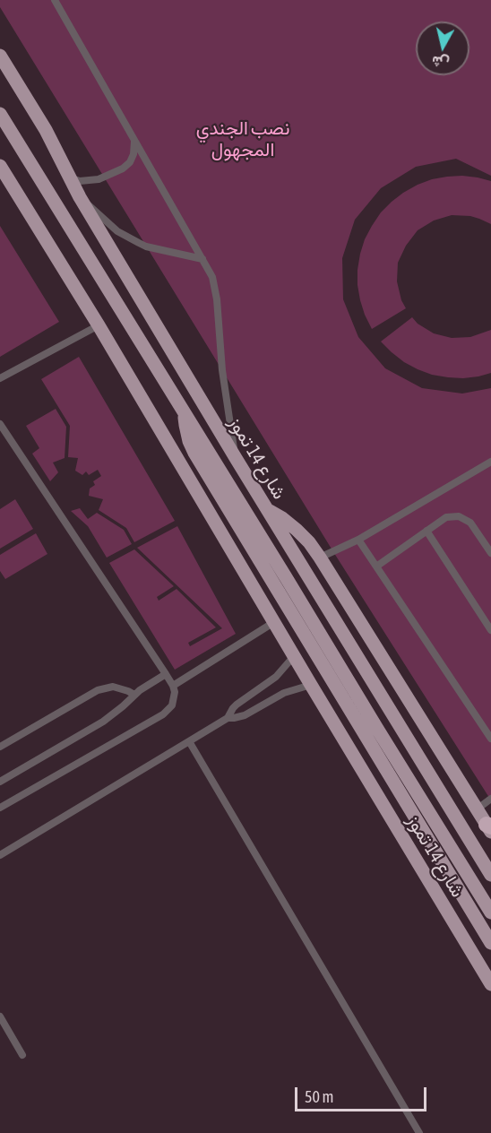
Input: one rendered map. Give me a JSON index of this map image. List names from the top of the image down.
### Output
{
  "streets": {
    "main road": ["شارع 14 تموز"]
  },
  "parks": ["نصب الجندي المجهول"],
  "scale_bar": "50 m",
  "north": "bottom"
}
